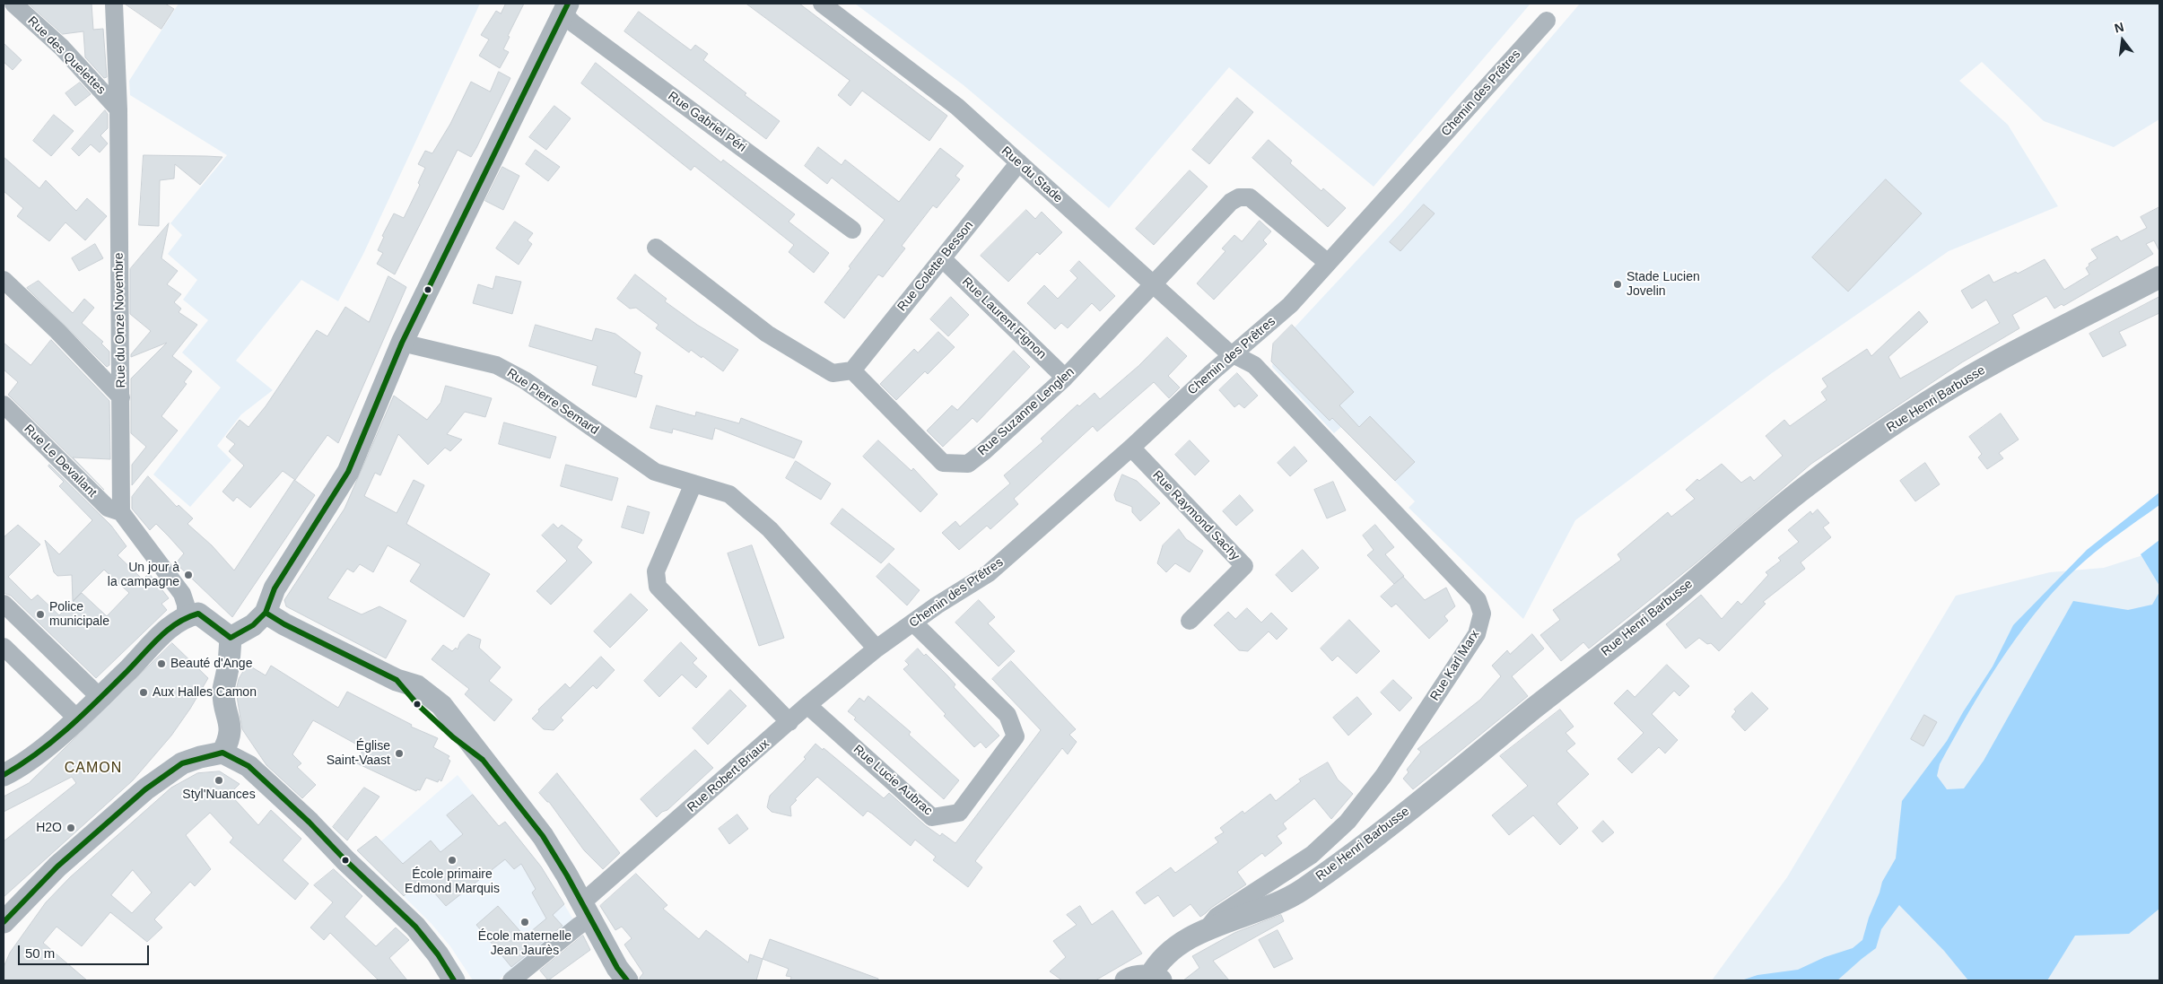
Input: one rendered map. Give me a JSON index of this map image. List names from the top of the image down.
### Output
{
  "streets": {
    "street": [
      "Rue des Quelettes",
      "Chemin des Prêtres",
      "Rue Gabriel Péri",
      "Rue du Stade",
      "Rue Colette Besson",
      "Rue Laurent Fignon",
      "Rue du Onze Novembre",
      "Rue Henri Barbusse",
      "Rue Pierre Semard",
      "Rue Suzanne Lenglen",
      "Rue Le Devallant",
      "Rue Raymond Sachy",
      "Rue Karl Marx",
      "Rue Robert Briaux",
      "Rue Lucie Aubrac"
    ]
  },
  "crossings": [
    ["Rue des Quelettes", "Rue du Onze Novembre"],
    ["Chemin des Prêtres", "Rue du Stade"],
    ["Chemin des Prêtres", "Rue Pierre Semard"],
    ["Chemin des Prêtres", "Rue Suzanne Lenglen"],
    ["Chemin des Prêtres", "Rue Raymond Sachy"],
    ["Chemin des Prêtres", "Rue Karl Marx"],
    ["Chemin des Prêtres", "Rue Robert Briaux"],
    ["Chemin des Prêtres", "Rue Lucie Aubrac"],
    ["Rue du Stade", "Rue Colette Besson"],
    ["Rue du Stade", "Rue Suzanne Lenglen"],
    ["Rue du Stade", "Rue Karl Marx"],
    ["Rue Colette Besson", "Rue Laurent Fignon"],
    ["Rue Colette Besson", "Rue Suzanne Lenglen"],
    ["Rue Laurent Fignon", "Rue Suzanne Lenglen"],
    ["Rue du Onze Novembre", "Rue Le Devallant"],
    ["Rue Henri Barbusse", "Rue Karl Marx"],
    ["Rue Pierre Semard", "Rue Robert Briaux"],
    ["Rue Robert Briaux", "Rue Lucie Aubrac"]
  ],
  "districts": ["CAMON"],
  "places": [
    "Stade Lucien Jovelin",
    "Un jour à la campagne",
    "Police municipale",
    "Beauté d'Ange",
    "Aux Halles Camon",
    "Église Saint-Vaast",
    "Styl'Nuances",
    "H2O",
    "École primaire Edmond Marquis",
    "École maternelle Jean Jaurès"
  ],
  "scale_bar": "50 m",
  "north": "top"
}
